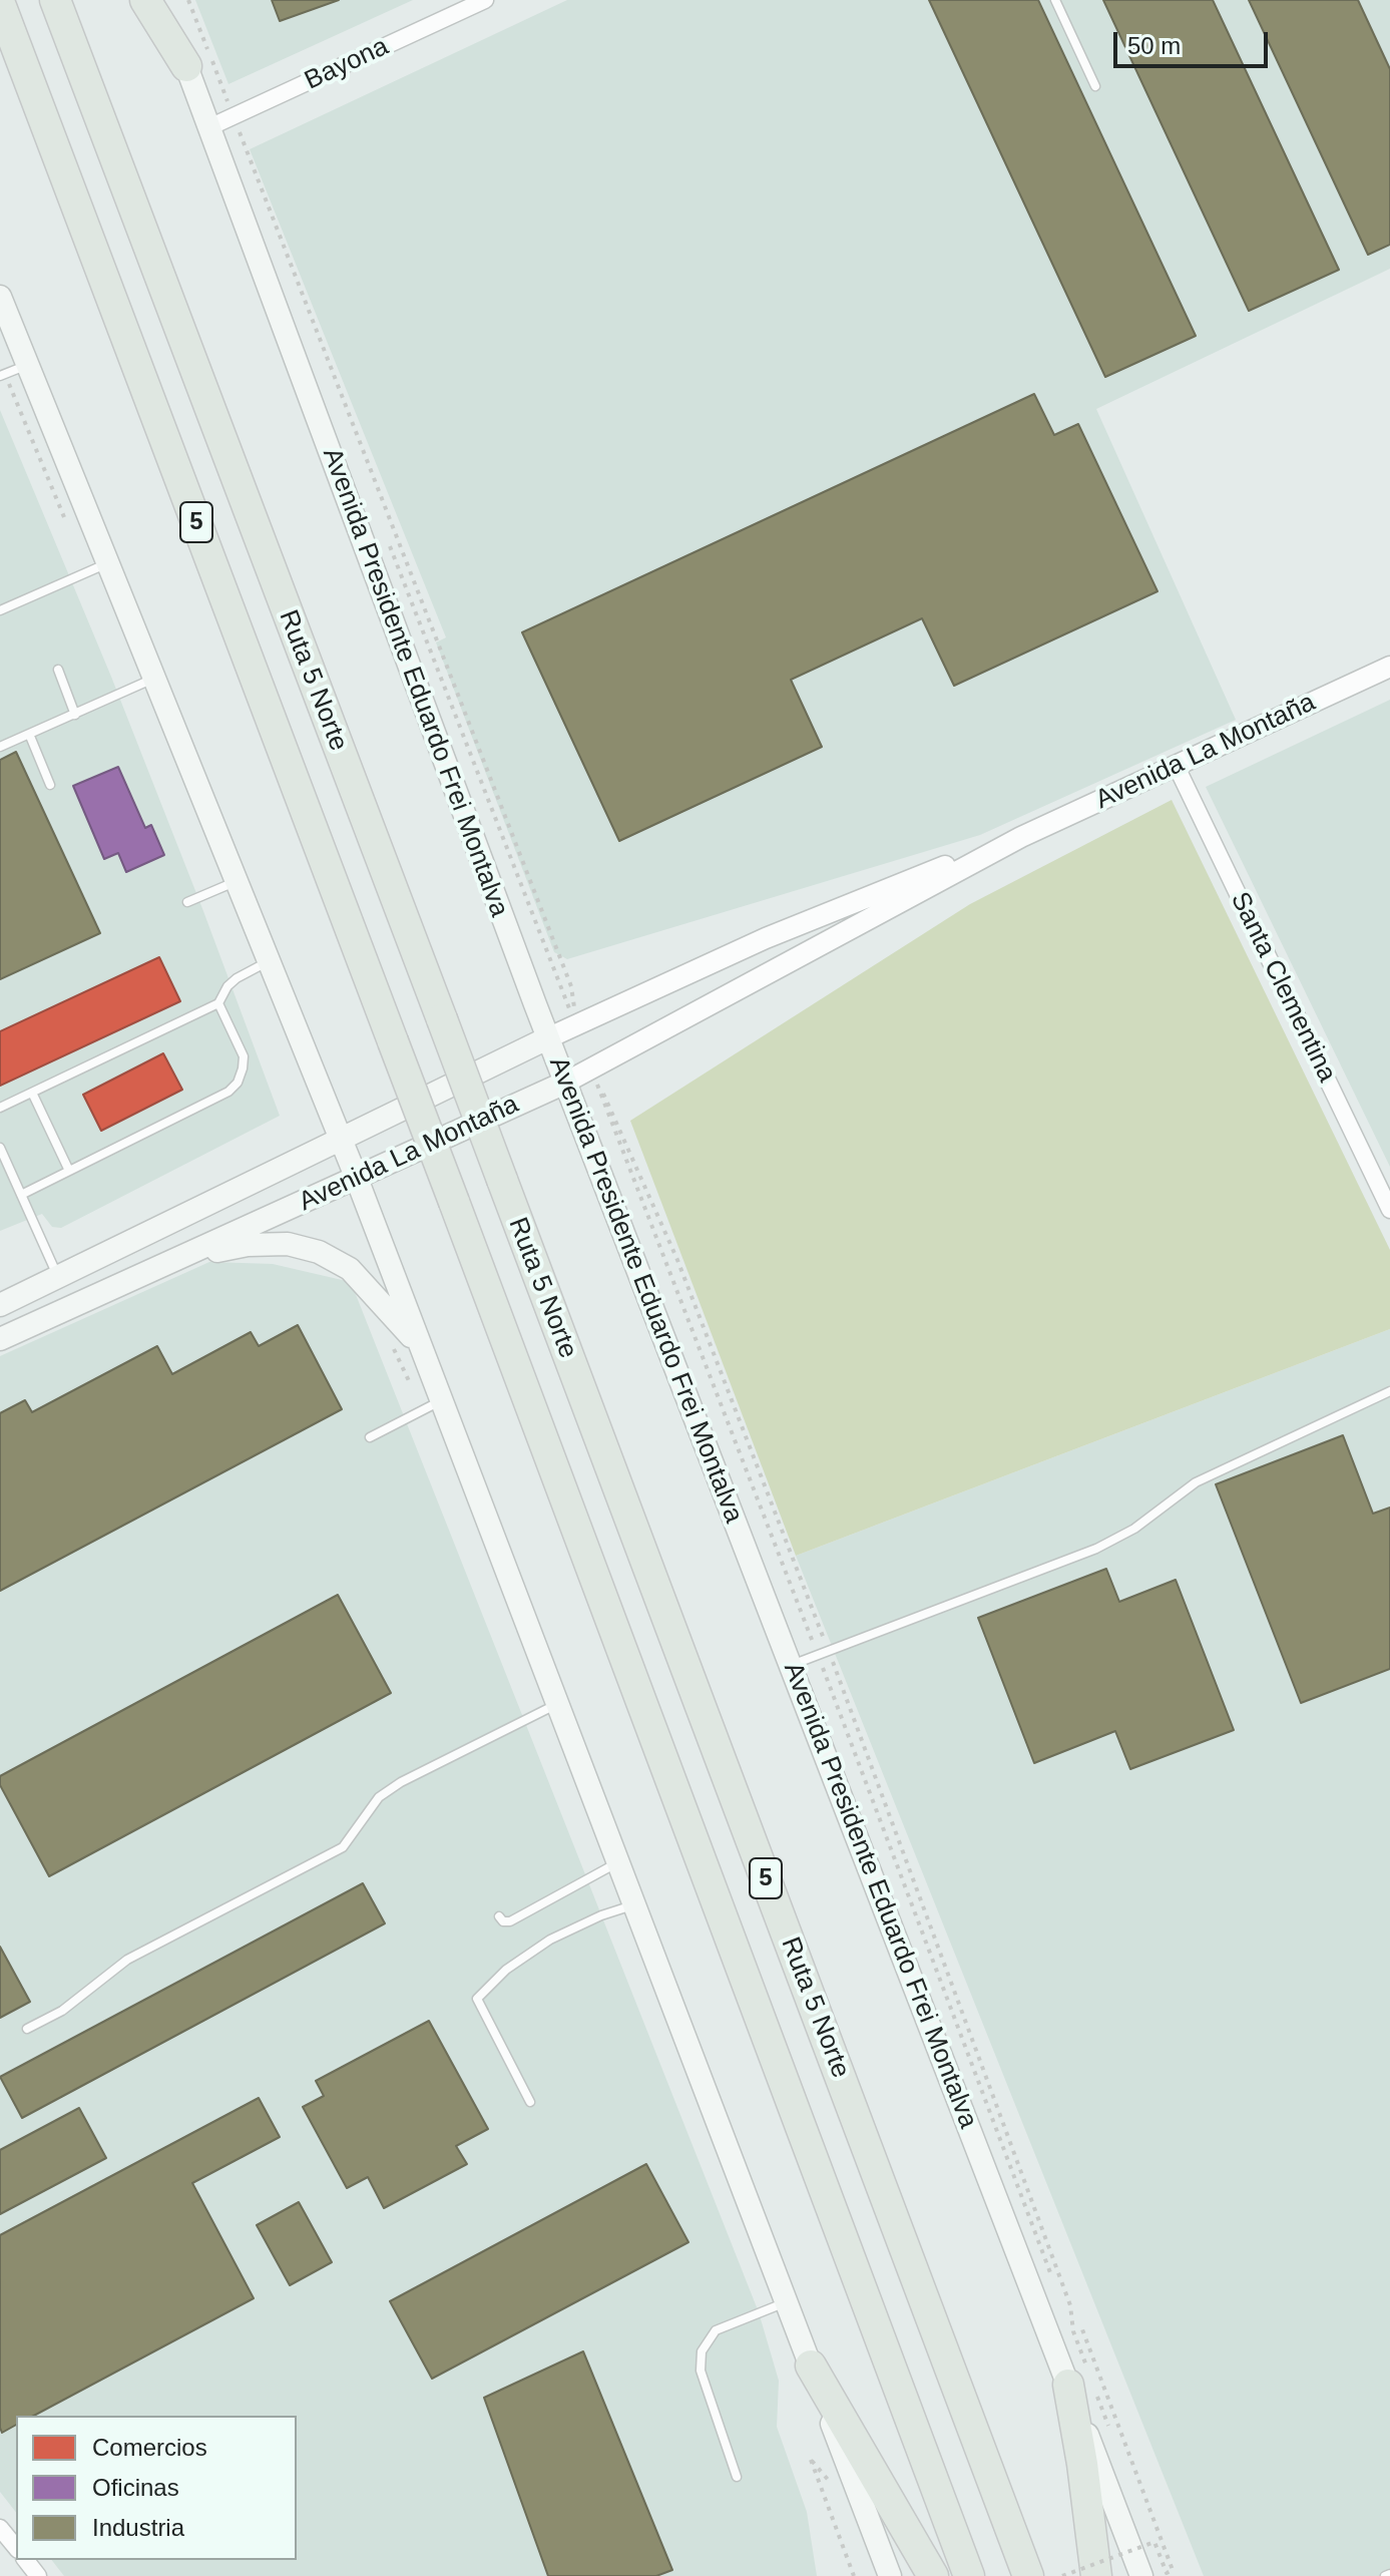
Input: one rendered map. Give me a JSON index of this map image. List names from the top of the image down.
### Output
{
  "streets": {
    "highway": ["5", "Ruta 5 Norte"],
    "main road": ["Avenida Presidente Eduardo Frei Montalva", "Avenida La Montaña"],
    "street": ["Bayona", "Santa Clementina"]
  },
  "crossings": [
    ["Bayona", "Avenida Presidente Eduardo Frei Montalva"],
    ["Avenida Presidente Eduardo Frei Montalva", "Avenida La Montaña"],
    ["Avenida La Montaña", "Santa Clementina"]
  ],
  "legend": ["Comercios", "Oficinas", "Industria"],
  "scale_bar": "50 m"
}
